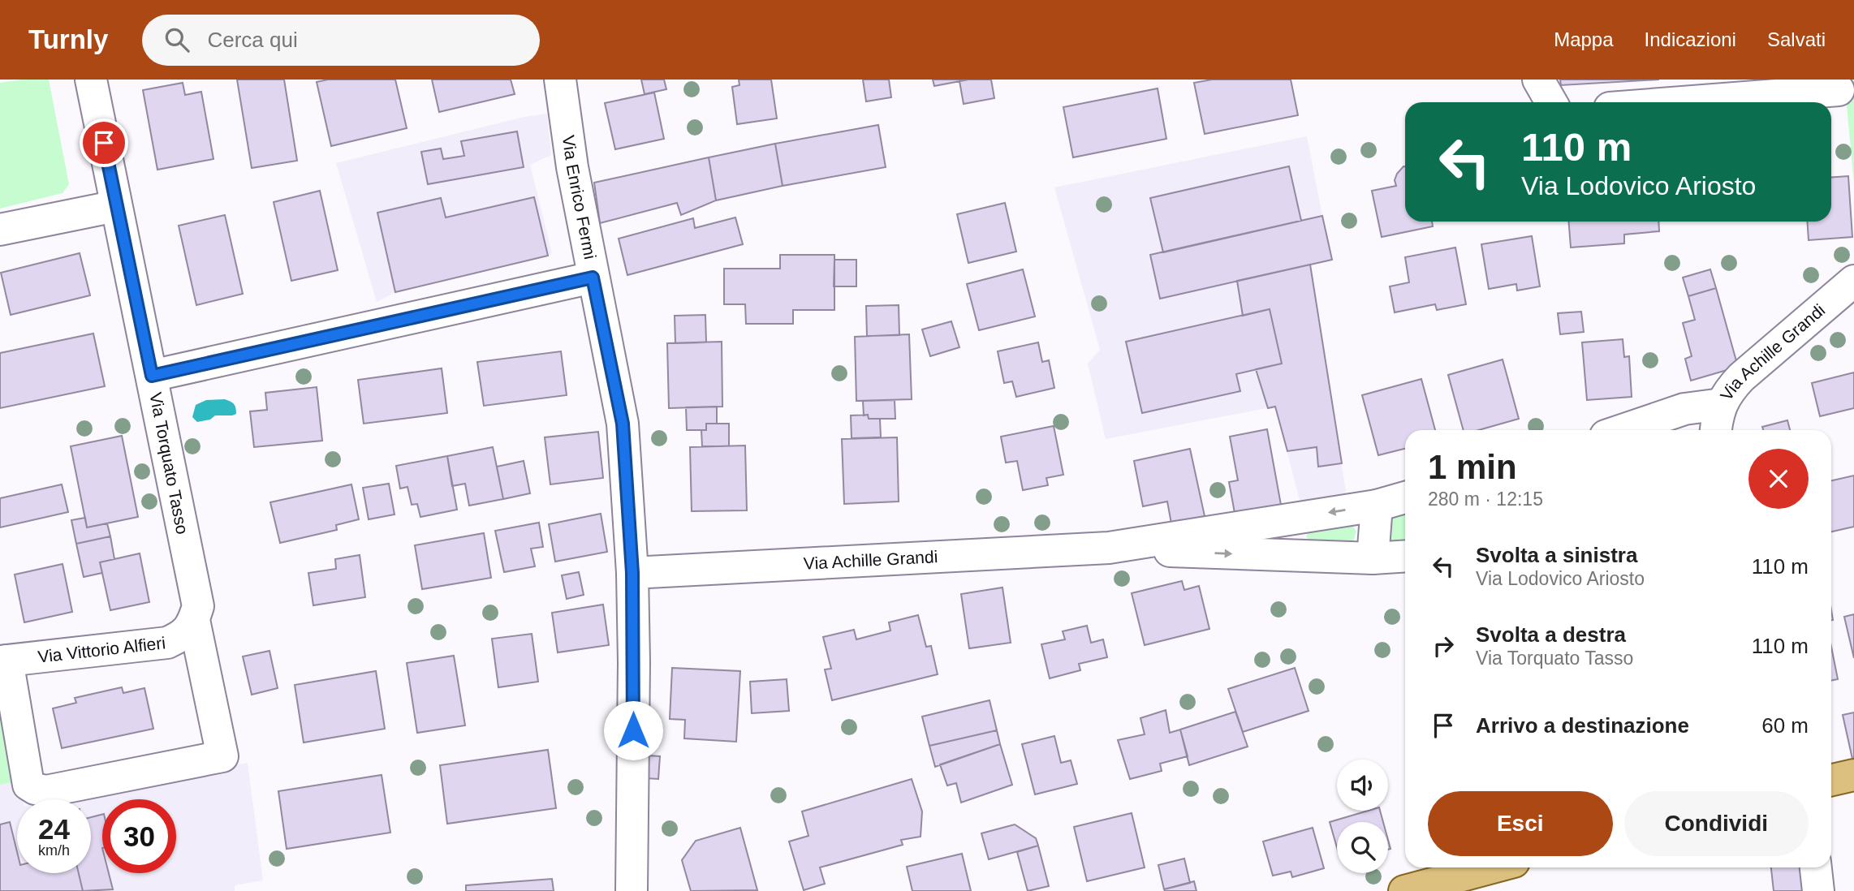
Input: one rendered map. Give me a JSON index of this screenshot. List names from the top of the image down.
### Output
{
  "streets": {
    "street": [
      "Via Enrico Fermi",
      "Via Achille Grandi",
      "Via Torquato Tasso",
      "Via Vittorio Alfieri"
    ]
  },
  "crossings": [
    ["Via Enrico Fermi", "Via Achille Grandi"],
    ["Via Torquato Tasso", "Via Vittorio Alfieri"]
  ],
  "page": {
    "header": "Turnly",
    "search": "Cerca qui",
    "nav": ["Mappa", "Indicazioni", "Salvati"],
    "turn": ["110 m", "Via Lodovico Ariosto"],
    "heading": ["1 min", "280 m · 12:15"],
    "list": [
      {
        "name": "Svolta a sinistra",
        "note": "Via Lodovico Ariosto",
        "value": "110 m"
      },
      {
        "name": "Svolta a destra",
        "note": "Via Torquato Tasso",
        "value": "110 m"
      },
      {
        "name": "Arrivo a destinazione",
        "value": "60 m"
      }
    ],
    "buttons": ["Esci", "Condividi"],
    "speed": "24 km/h",
    "limit": "30"
  }
}
